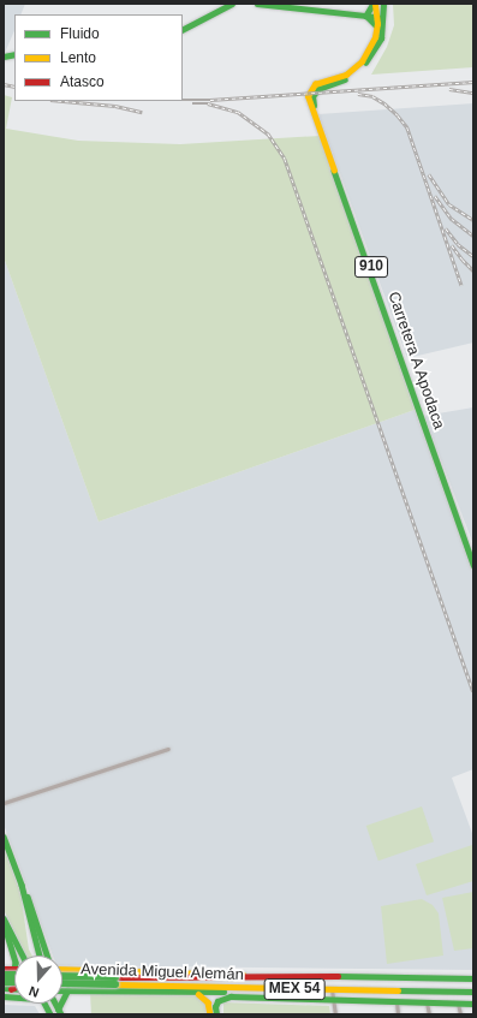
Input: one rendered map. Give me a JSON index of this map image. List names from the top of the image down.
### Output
{
  "streets": {
    "main road": [
      "910",
      "Carretera A Apodaca",
      "Avenida Miguel Alemán",
      "MEX 54"
    ]
  },
  "legend": ["Fluido", "Lento", "Atasco"],
  "north": "bottom"
}
